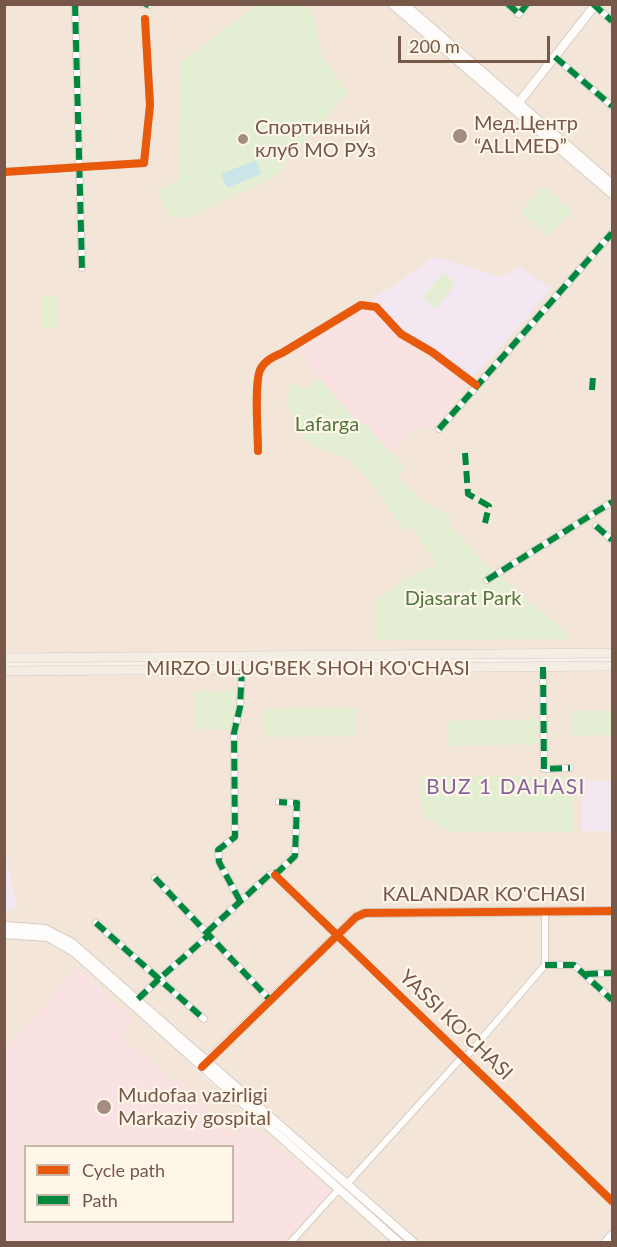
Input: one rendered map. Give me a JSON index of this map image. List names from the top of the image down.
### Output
{
  "streets": {
    "main road": ["MIRZO ULUG'BEK SHOH KO'CHASI", "KALANDAR KO'CHASI"],
    "street": ["YASSI KO'CHASI"]
  },
  "crossings": [
    ["KALANDAR KO'CHASI", "YASSI KO'CHASI"]
  ],
  "districts": ["BUZ 1 DAHASI"],
  "parks": ["Lafarga", "Djasarat Park"],
  "places": ["Мед.Центр “ALLMED”", "Спортивный клуб МО РУз", "Mudofaa vazirligi Markaziy gospital"],
  "legend": ["Cycle path", "Path"],
  "scale_bar": "200 m"
}
